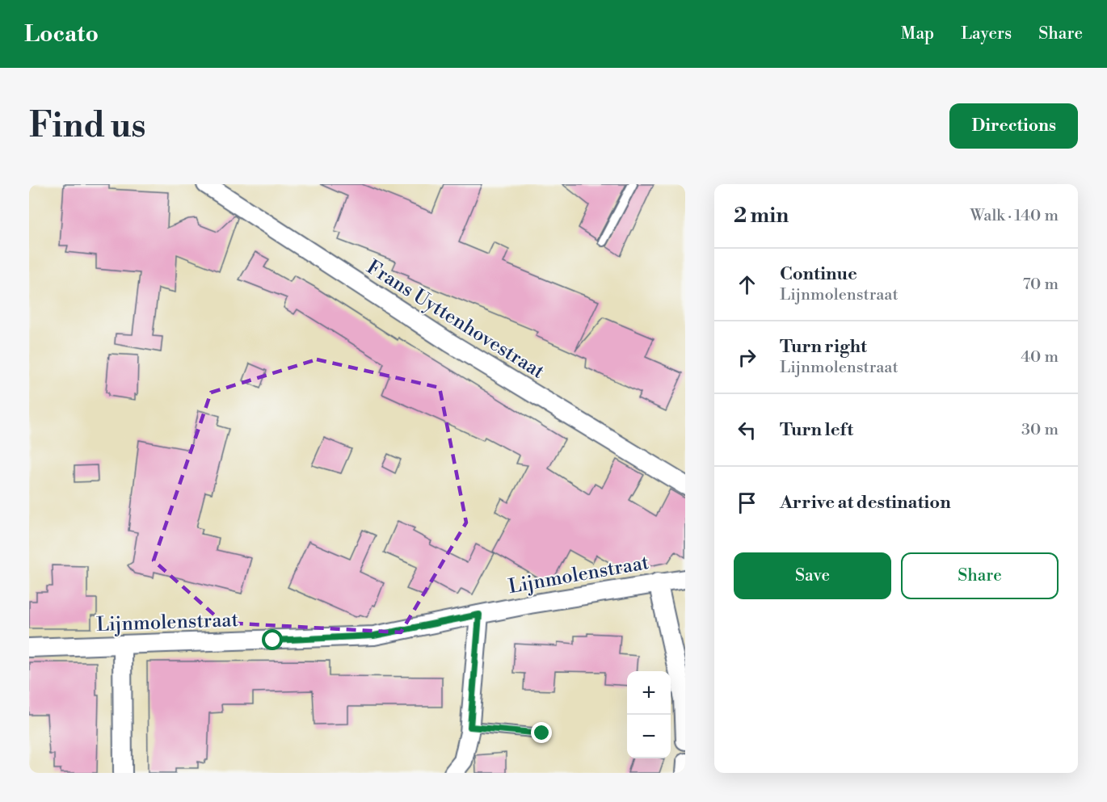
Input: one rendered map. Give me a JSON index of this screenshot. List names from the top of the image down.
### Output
{
  "streets": {
    "street": ["Frans Uyttenhovestraat", "Lijnmolenstraat"]
  },
  "page": {
    "header": "Locato",
    "nav": ["Map", "Layers", "Share"],
    "buttons": [
      "Directions",
      ["Save", "Share"]
    ],
    "title": "Find us",
    "heading": ["2 min", "Walk · 140 m"],
    "list": [
      ["Continue", "Lijnmolenstraat", "70 m"],
      ["Turn right", "Lijnmolenstraat", "40 m"],
      ["Turn left", "30 m"],
      "Arrive at destination"
    ],
    "map_buttons": ["+", "−"]
  }
}
